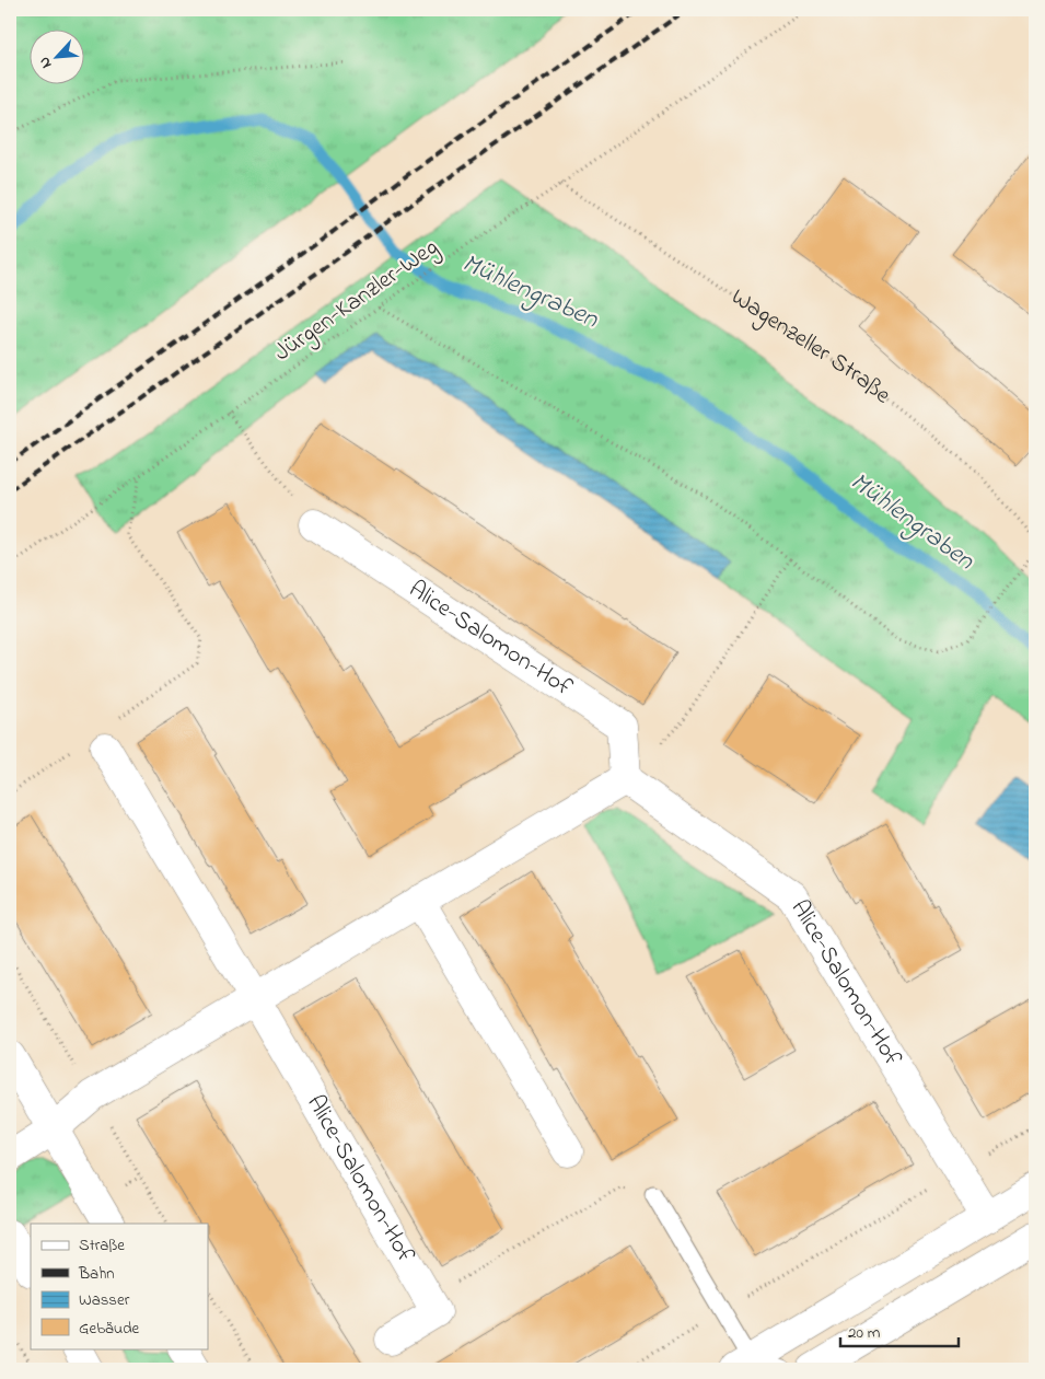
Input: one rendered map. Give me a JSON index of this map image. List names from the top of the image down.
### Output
{
  "streets": {
    "street": ["Alice-Salomon-Hof"],
    "path": ["Jürgen-Kanzler-Weg", "Wagenzeller Straße"]
  },
  "crossings": [
    ["Jürgen-Kanzler-Weg", "Wagenzeller Straße"]
  ],
  "water": ["Mühlengraben"],
  "legend": [
    "Straße",
    "Bahn",
    "Wasser",
    "Gebäude"
  ],
  "scale_bar": "20 m",
  "north": "bottom left"
}
